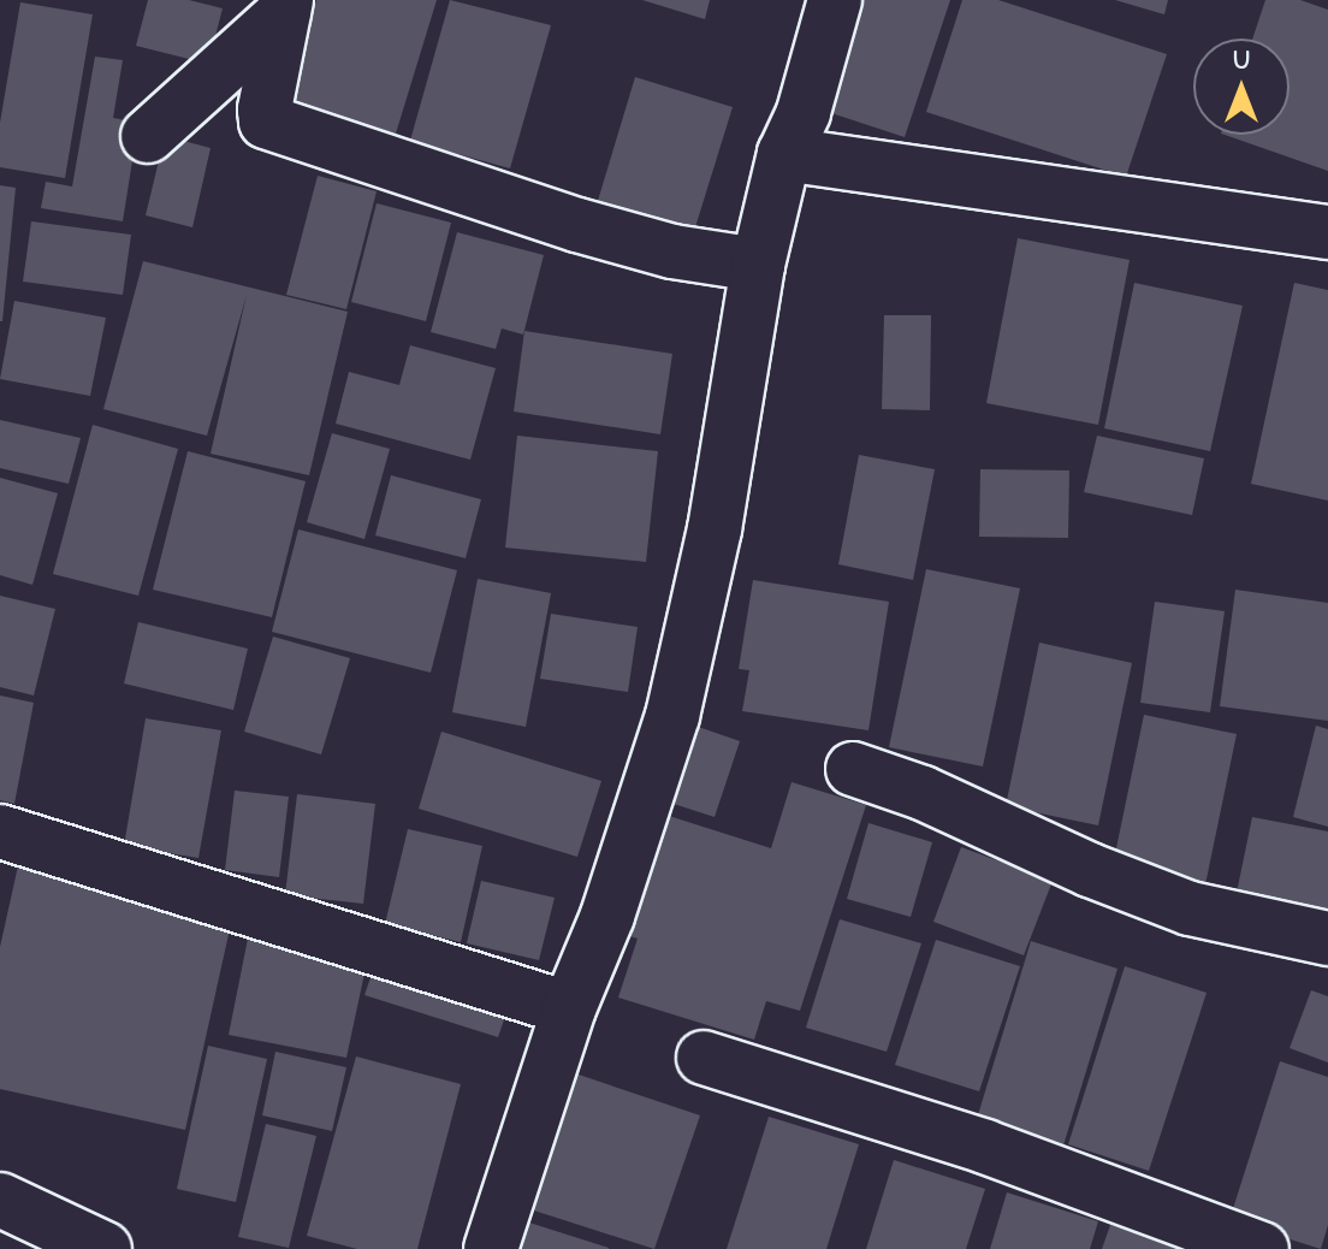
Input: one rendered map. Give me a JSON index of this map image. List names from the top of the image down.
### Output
{
  "north": "top"
}
